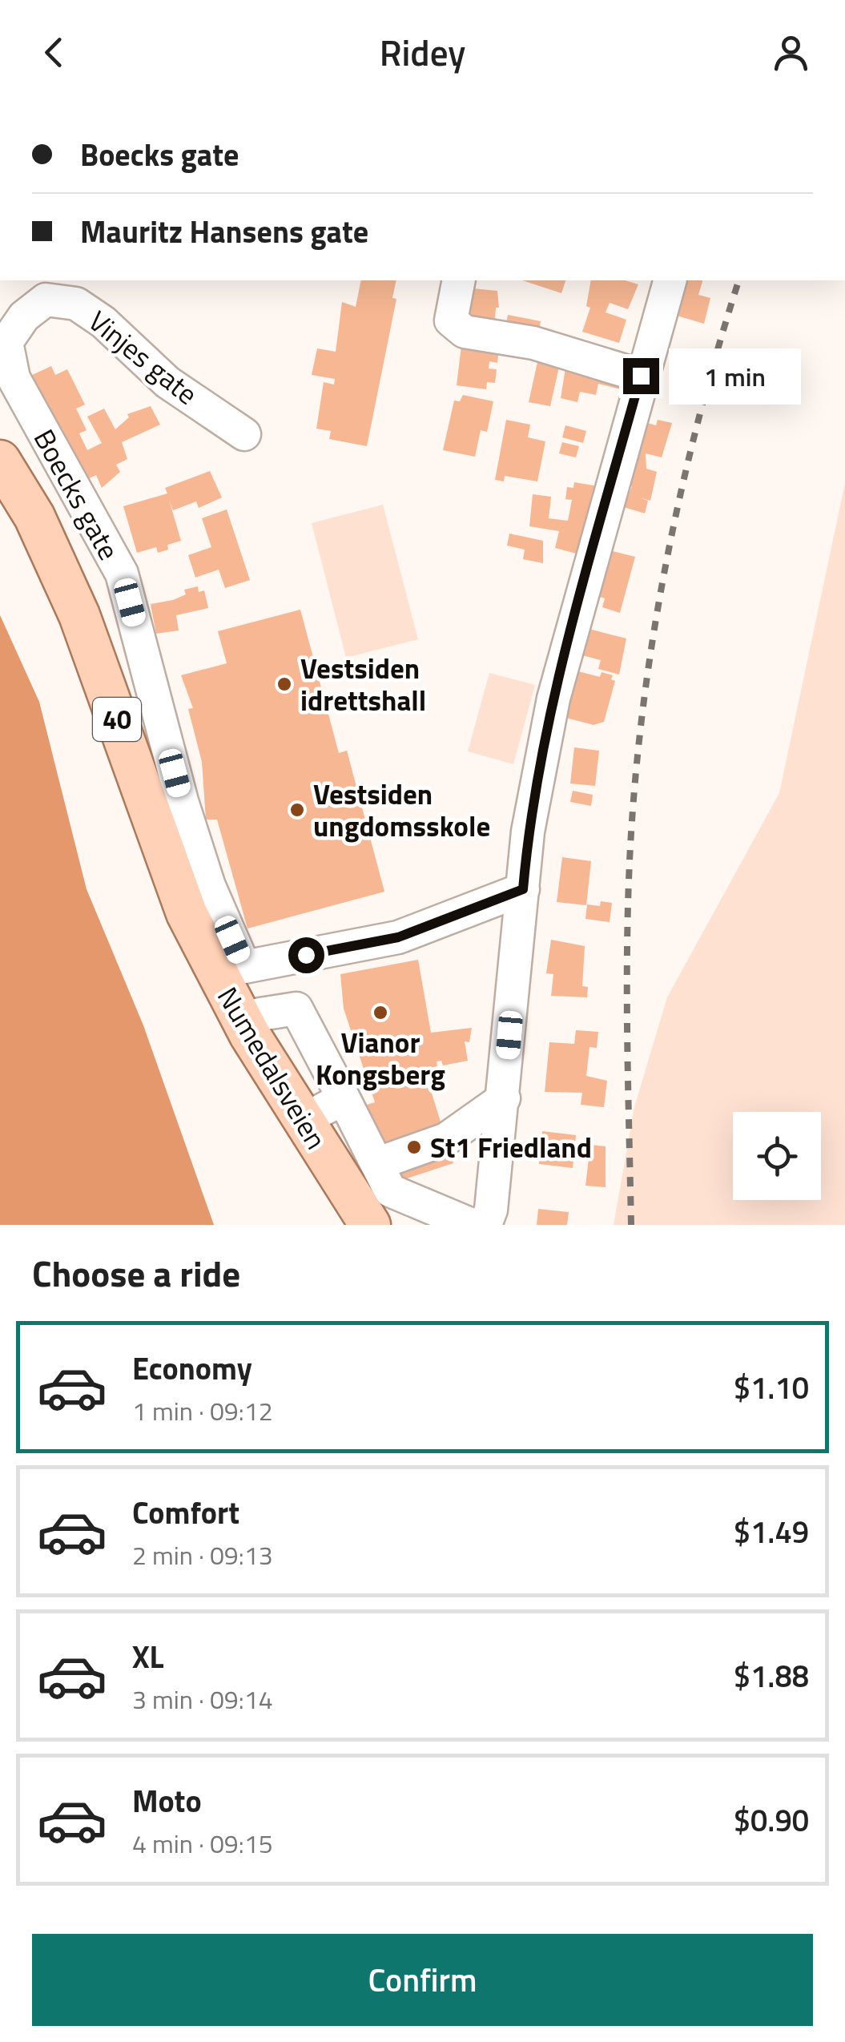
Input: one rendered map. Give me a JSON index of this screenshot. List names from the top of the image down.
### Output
{
  "streets": {
    "main road": ["40", "Numedalsveien"],
    "street": ["Vinjes gate", "Boecks gate"]
  },
  "crossings": [
    ["Vinjes gate", "Boecks gate"]
  ],
  "places": [
    "Vestsiden idrettshall",
    "Vestsiden ungdomsskole",
    "Vianor Kongsberg",
    "St1 Friedland"
  ],
  "page": {
    "header": "Ridey",
    "banner": ["Boecks gate", "Mauritz Hansens gate"],
    "bubble": "1 min",
    "heading": "Choose a ride",
    "list": [
      {
        "name": "Economy",
        "note": "1 min · 09:12",
        "value": "$1.10"
      },
      {
        "name": "Comfort",
        "note": "2 min · 09:13",
        "value": "$1.49"
      },
      {
        "name": "XL",
        "note": "3 min · 09:14",
        "value": "$1.88"
      },
      {
        "name": "Moto",
        "note": "4 min · 09:15",
        "value": "$0.90"
      }
    ],
    "buttons": "Confirm"
  }
}
